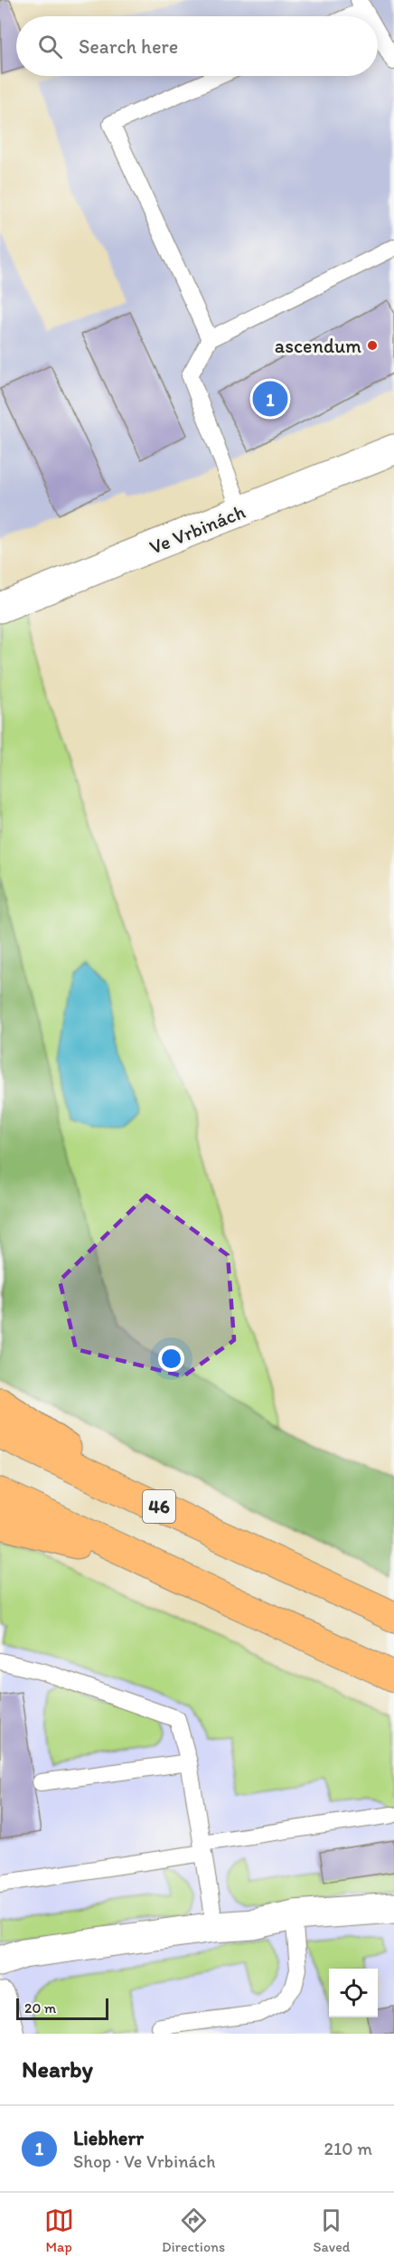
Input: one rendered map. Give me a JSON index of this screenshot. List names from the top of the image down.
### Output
{
  "streets": {
    "main road": ["46"],
    "street": ["Ve Vrbinách"]
  },
  "places": ["ascendum"],
  "scale_bar": "20 m",
  "page": {
    "search": "Search here",
    "pins": "1",
    "scale": "20 m",
    "heading": "Nearby",
    "list": [
      {
        "mark": "1",
        "name": "Liebherr",
        "note": "Shop · Ve Vrbinách",
        "value": "210 m"
      }
    ],
    "nav": ["Map", "Directions", "Saved"]
  }
}
